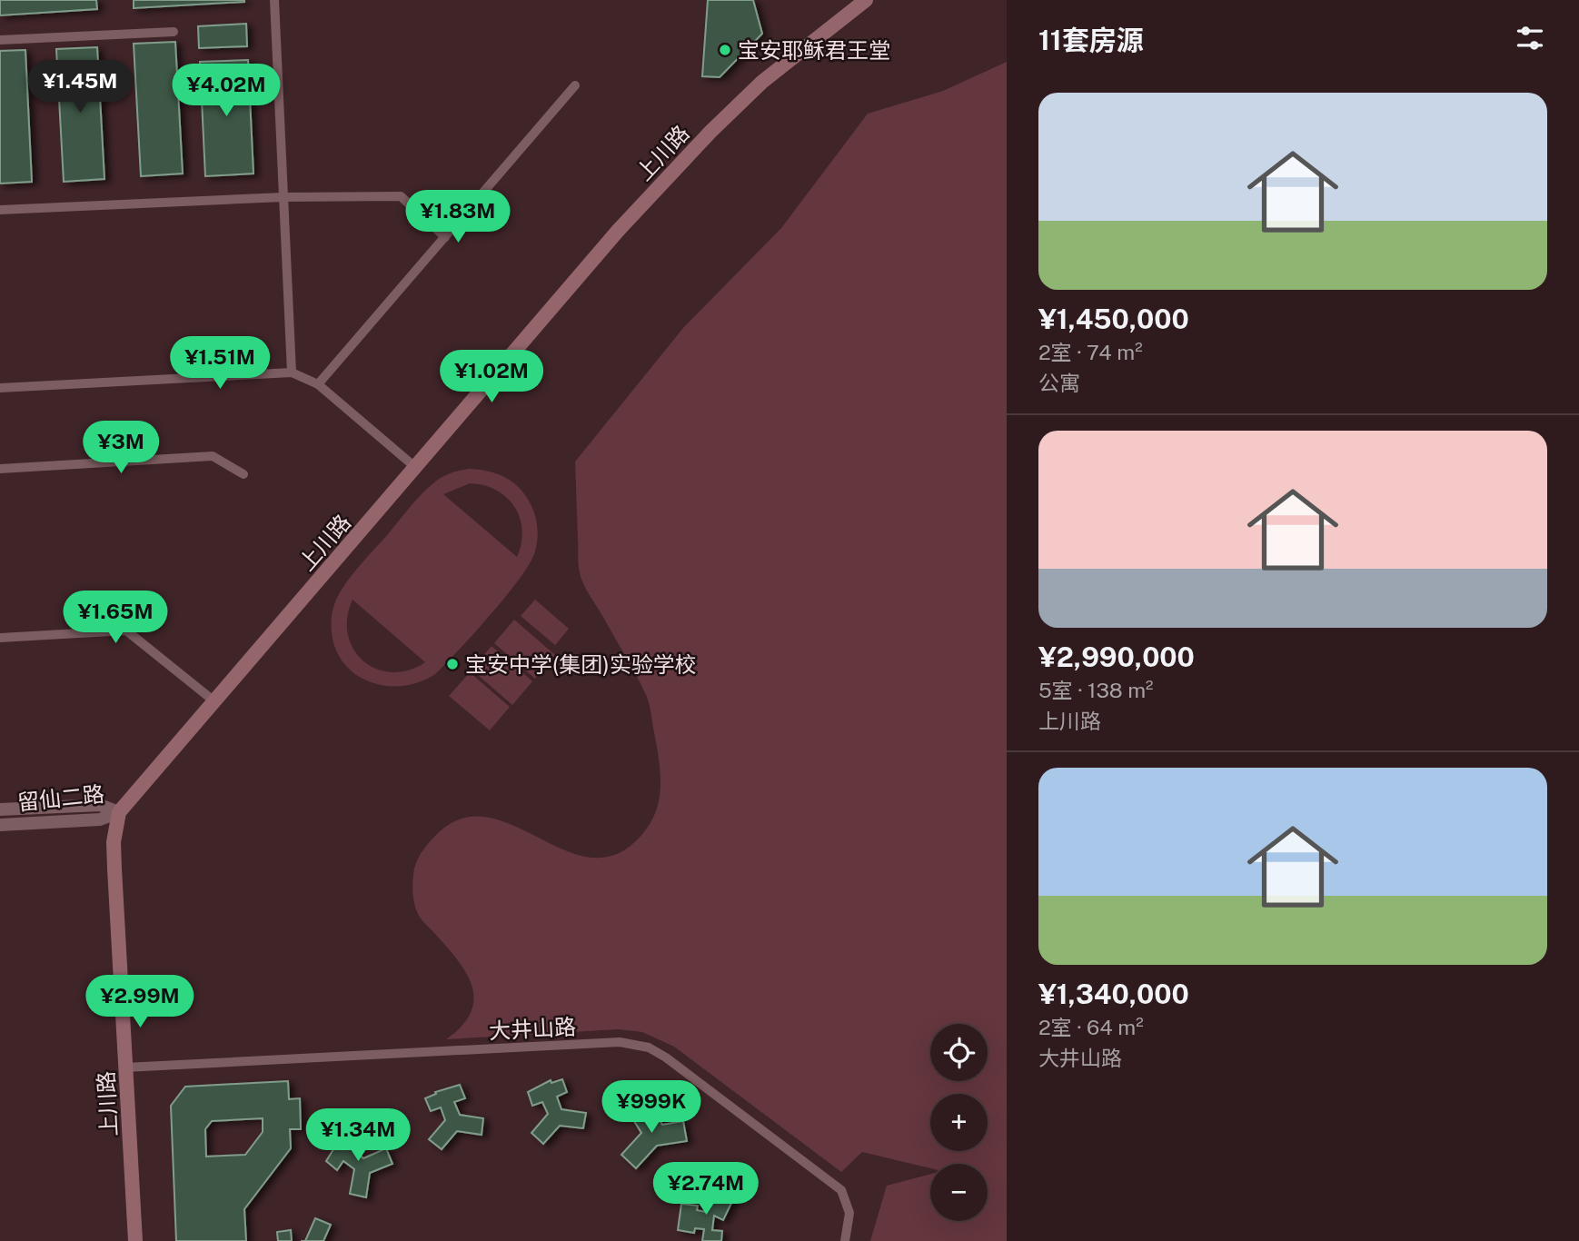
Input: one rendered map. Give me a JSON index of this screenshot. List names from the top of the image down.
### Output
{
  "streets": {
    "main road": ["上川路"],
    "street": ["留仙二路", "大井山路"]
  },
  "crossings": [
    ["上川路", "留仙二路"],
    ["上川路", "大井山路"]
  ],
  "places": ["宝安耶稣君王堂", "宝安中学(集团)实验学校"],
  "page": {
    "heading": "11套房源",
    "price": [
      "¥1.45M",
      "¥4.02M",
      "¥1.83M",
      "¥1.51M",
      "¥1.02M",
      "¥3M",
      "¥1.65M",
      "¥2.99M",
      "¥999K",
      "¥1.34M",
      "¥2.74M"
    ],
    "list": [
      {
        "name": "¥1,450,000",
        "note": "2室 · 74 m² · 公寓"
      },
      {
        "name": "¥2,990,000",
        "note": "5室 · 138 m² · 上川路"
      },
      {
        "name": "¥1,340,000",
        "note": "2室 · 64 m² · 大井山路"
      }
    ],
    "map_buttons": ["+", "−"]
  }
}
